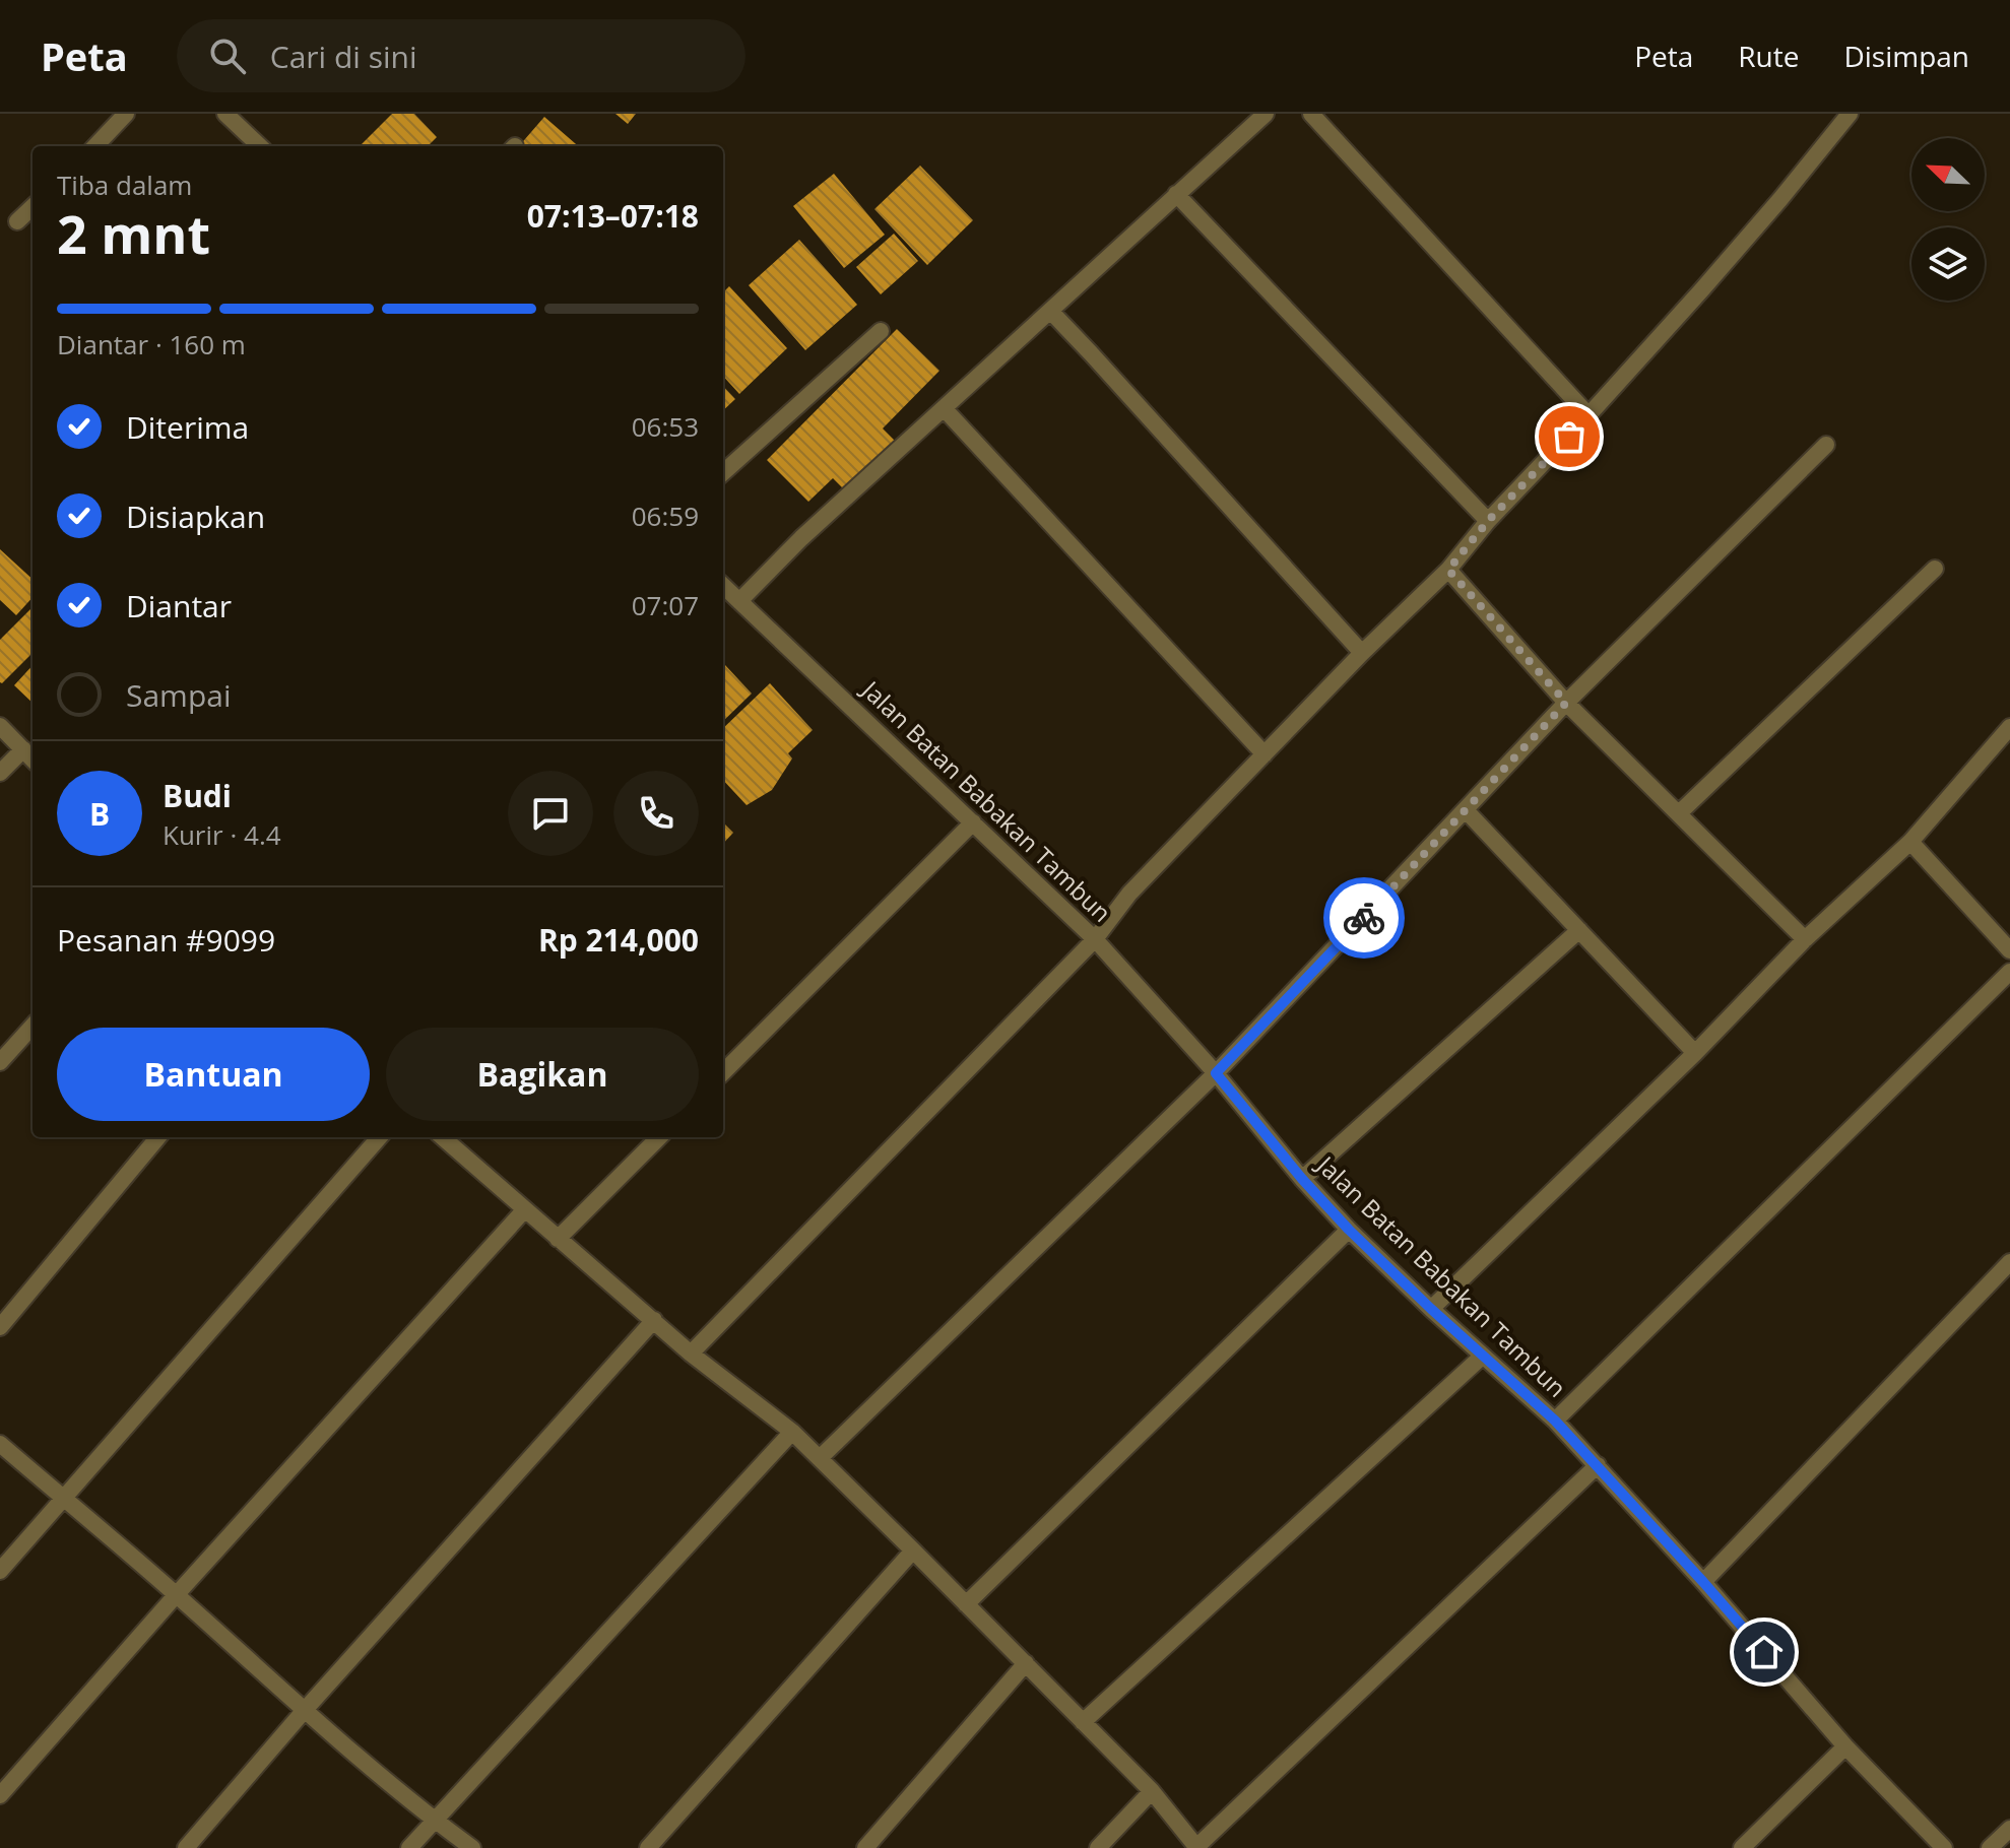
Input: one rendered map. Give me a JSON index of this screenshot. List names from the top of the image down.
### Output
{
  "streets": {
    "street": ["Jalan Batan Babakan Tambun"]
  },
  "north": "top left",
  "page": {
    "header": "Peta",
    "search": "Cari di sini",
    "nav": ["Peta", "Rute", "Disimpan"],
    "heading": ["2 mnt", "Tiba dalam", "07:13–07:18"],
    "panel": [
      "Budi",
      "Kurir · 4.4",
      "Pesanan #9099",
      "Rp 214,000"
    ],
    "bar": "Diantar · 160 m",
    "list": [
      ["Diterima", "06:53"],
      ["Disiapkan", "06:59"],
      ["Diantar", "07:07"],
      "Sampai"
    ],
    "round": "B",
    "buttons": ["Bantuan", "Bagikan"]
  }
}
